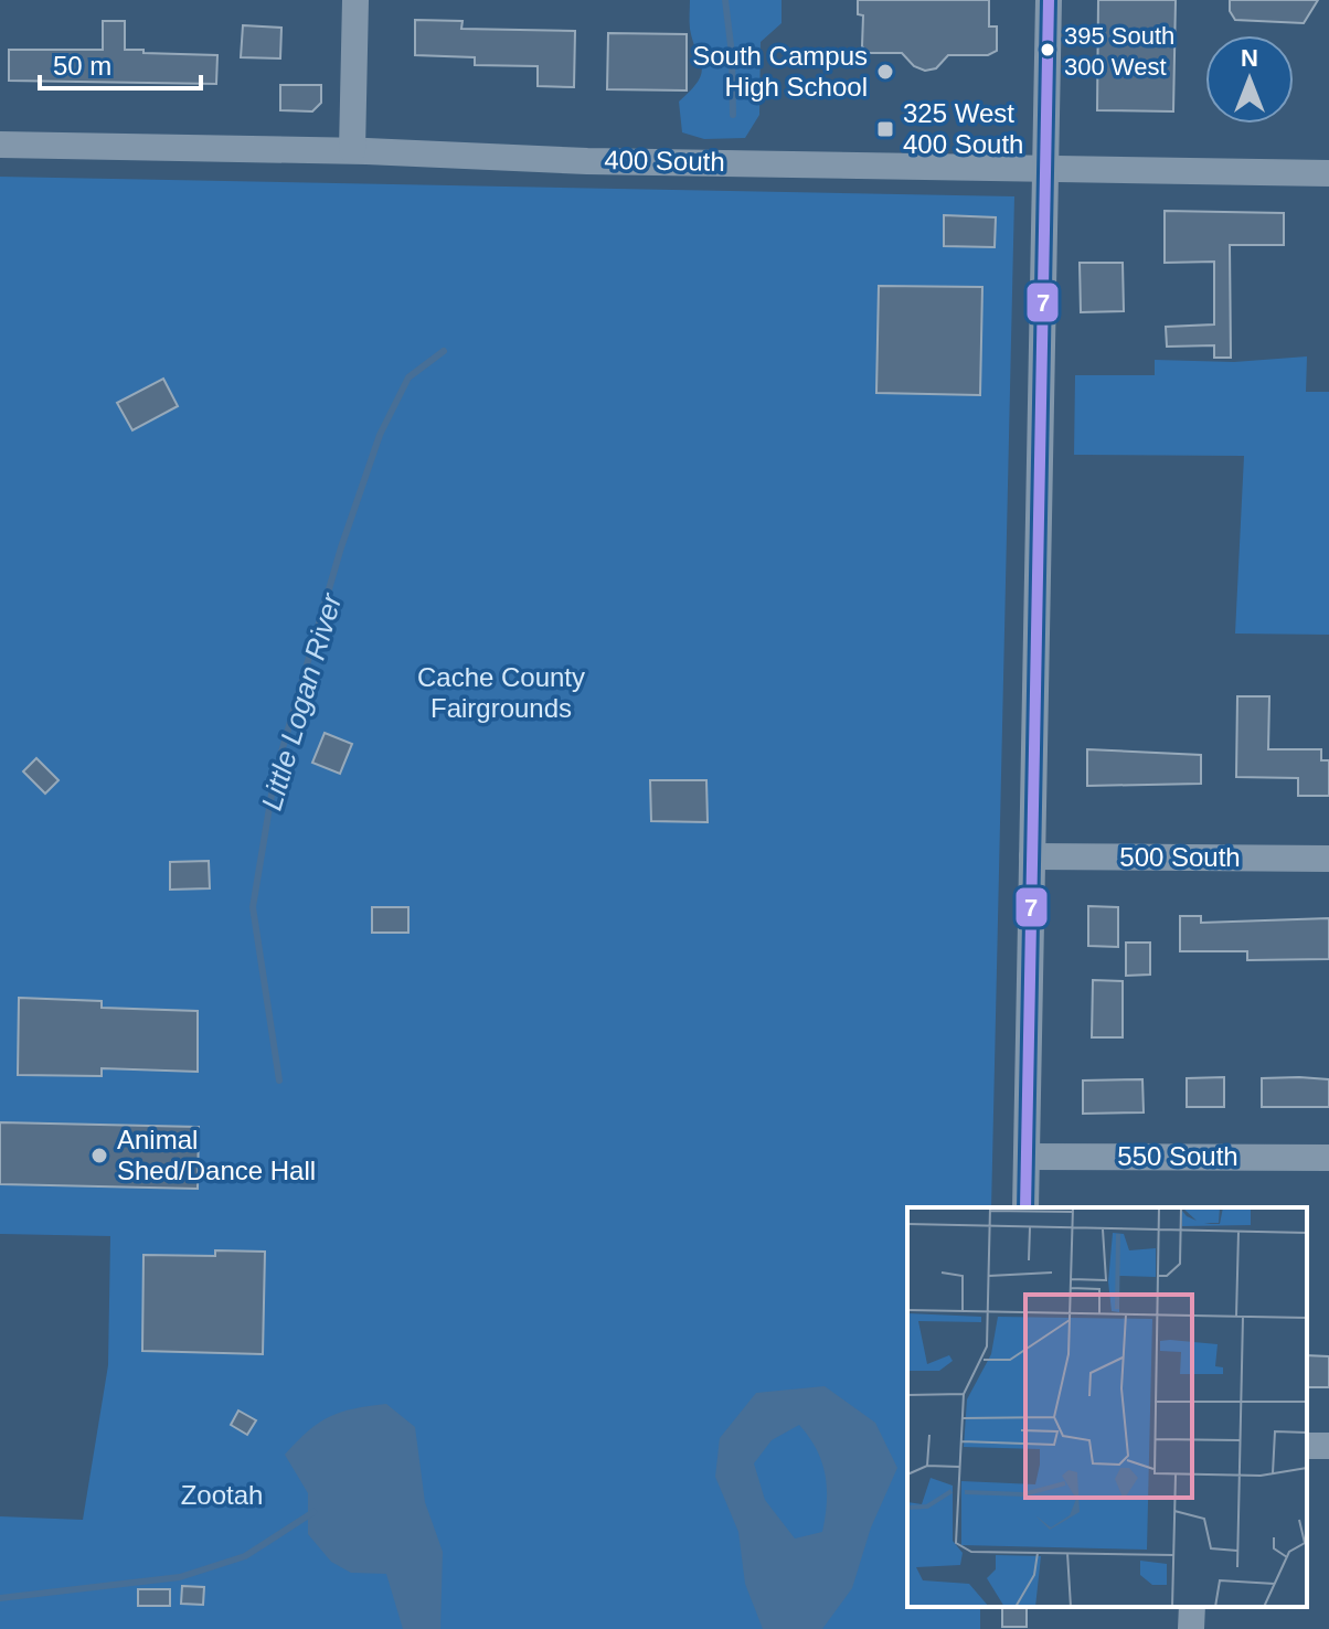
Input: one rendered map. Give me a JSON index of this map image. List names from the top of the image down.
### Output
{
  "streets": {
    "street": ["400 South", "500 South", "550 South"]
  },
  "water": ["Little Logan River"],
  "parks": ["Cache County Fairgrounds", "Zootah"],
  "places": {
    "other": ["395 South 300 West", "South Campus High School", "Animal Shed/Dance Hall"],
    "transit": ["325 West 400 South"]
  },
  "lines": ["transit line 7"],
  "scale_bar": "50 m",
  "north": "top"
}
